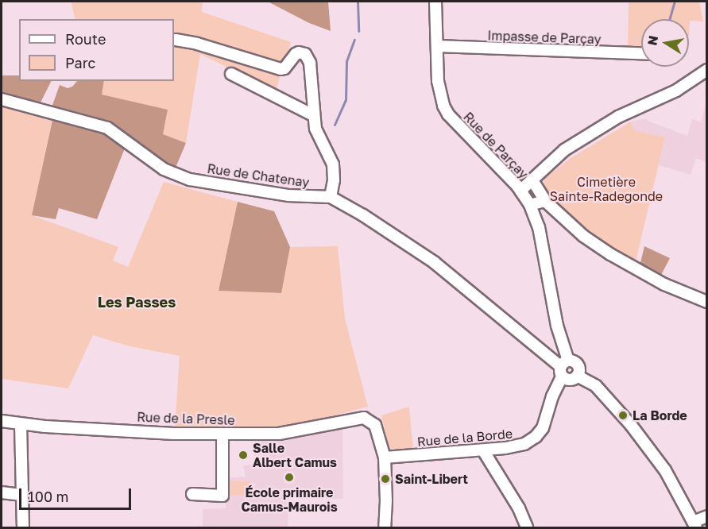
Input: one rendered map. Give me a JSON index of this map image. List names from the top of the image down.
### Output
{
  "streets": {
    "street": [
      "Impasse de Parçay",
      "Rue de Parçay",
      "Rue de Chatenay",
      "Rue de la Presle",
      "Rue de la Borde"
    ]
  },
  "crossings": [
    ["Impasse de Parçay", "Rue de Parçay"],
    ["Rue de Parçay", "Rue de Chatenay"],
    ["Rue de Parçay", "Rue de la Borde"],
    ["Rue de Chatenay", "Rue de la Borde"],
    ["Rue de la Presle", "Rue de la Borde"]
  ],
  "districts": ["Les Passes"],
  "parks": ["Cimetière Sainte-Radegonde"],
  "places": [
    "La Borde",
    "Salle Albert Camus",
    "École primaire Camus-Maurois",
    "Saint-Libert"
  ],
  "legend": ["Route", "Parc"],
  "scale_bar": "100 m",
  "north": "left"
}
